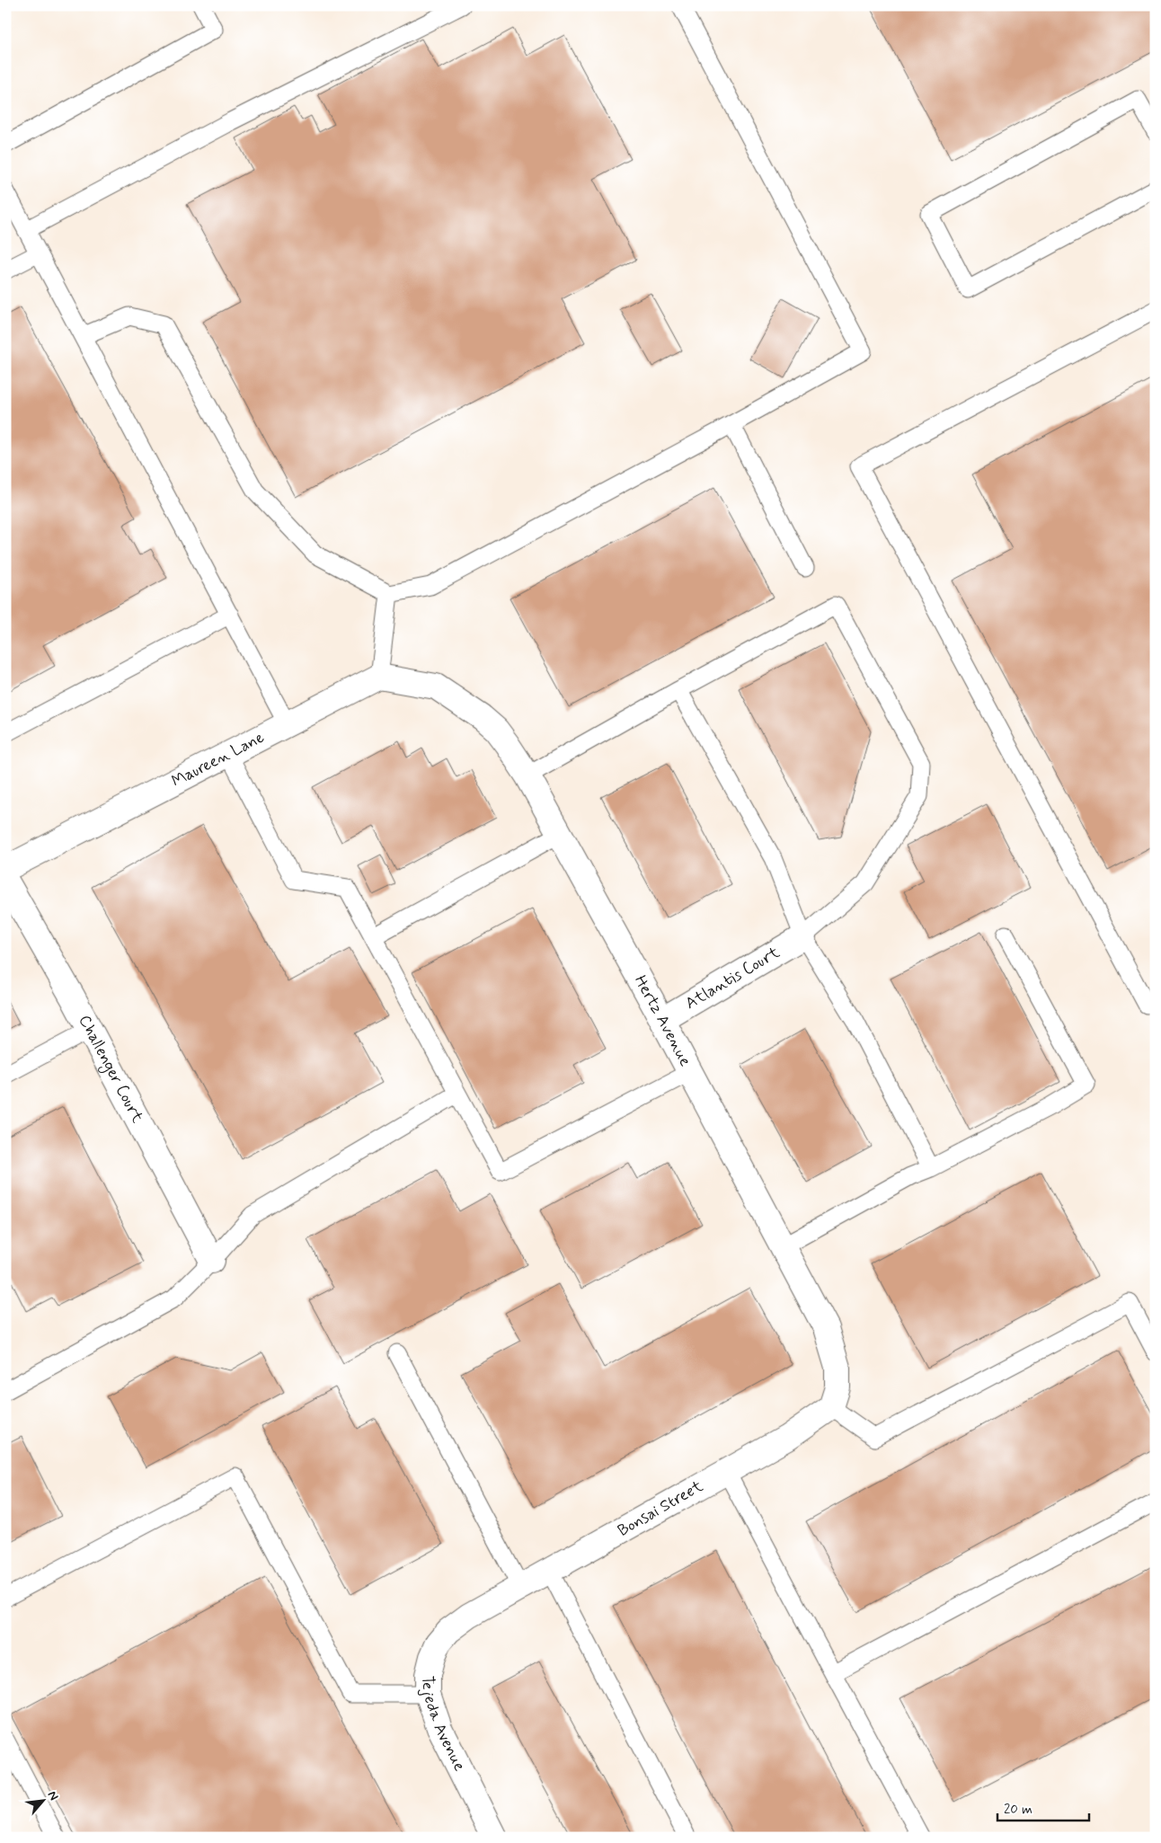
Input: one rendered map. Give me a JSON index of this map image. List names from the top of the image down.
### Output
{
  "streets": {
    "street": [
      "Maureen Lane",
      "Atlantis Court",
      "Hertz Avenue",
      "Challenger Court",
      "Bonsai Street",
      "Tejeda Avenue"
    ]
  },
  "crossings": [
    ["Maureen Lane", "Hertz Avenue"],
    ["Atlantis Court", "Hertz Avenue"],
    ["Hertz Avenue", "Bonsai Street"],
    ["Bonsai Street", "Tejeda Avenue"]
  ],
  "scale_bar": "20 m",
  "north": "top right"
}
